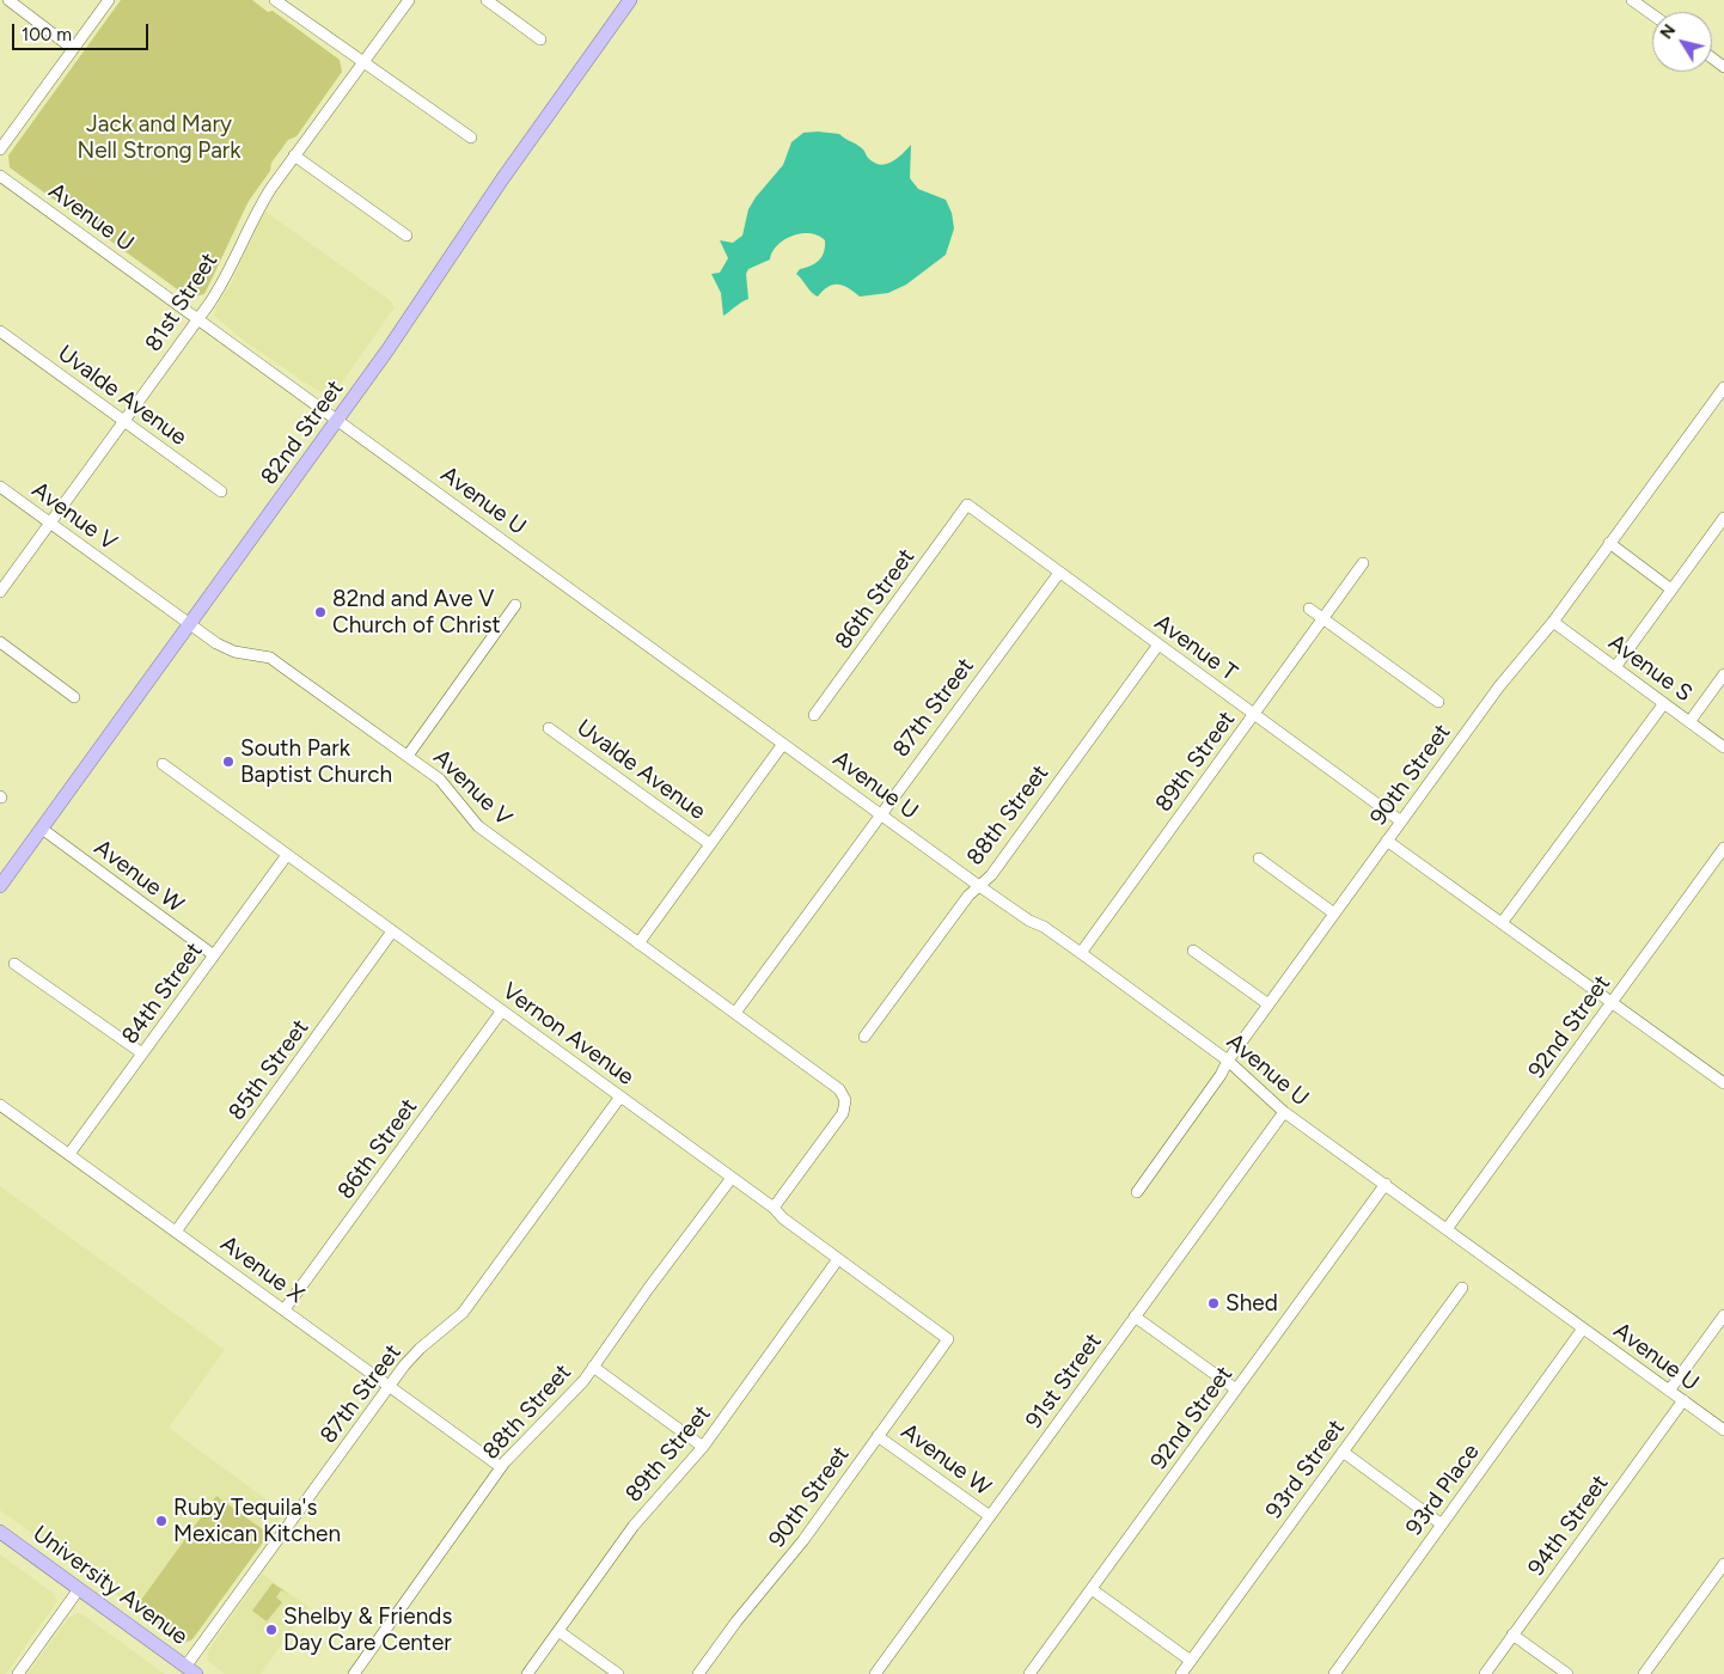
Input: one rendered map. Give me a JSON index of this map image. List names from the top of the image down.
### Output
{
  "streets": {
    "main road": ["82nd Street", "University Avenue"],
    "street": [
      "Avenue U",
      "81st Street",
      "Uvalde Avenue",
      "Avenue V",
      "86th Street",
      "Avenue T",
      "Avenue S",
      "87th Street",
      "89th Street",
      "90th Street",
      "88th Street",
      "Avenue W",
      "84th Street",
      "92nd Street",
      "Vernon Avenue",
      "85th Street",
      "Avenue X",
      "91st Street",
      "93rd Street",
      "93rd Place",
      "94th Street"
    ]
  },
  "crossings": [
    ["Avenue U", "81st Street"],
    ["Avenue U", "82nd Street"],
    ["Avenue U", "87th Street"],
    ["Avenue U", "89th Street"],
    ["Avenue U", "90th Street"],
    ["Avenue U", "88th Street"],
    ["Avenue U", "92nd Street"],
    ["Avenue U", "91st Street"],
    ["Avenue U", "93rd Place"],
    ["Avenue U", "94th Street"],
    ["81st Street", "Uvalde Avenue"],
    ["81st Street", "Avenue V"],
    ["82nd Street", "Avenue V"],
    ["82nd Street", "Avenue W"],
    ["Avenue V", "87th Street"],
    ["Avenue V", "Vernon Avenue"],
    ["86th Street", "Avenue T"],
    ["86th Street", "Vernon Avenue"],
    ["86th Street", "Avenue X"],
    ["Avenue T", "87th Street"],
    ["Avenue T", "89th Street"],
    ["Avenue T", "90th Street"],
    ["Avenue T", "88th Street"],
    ["Avenue S", "90th Street"],
    ["87th Street", "Vernon Avenue"],
    ["87th Street", "Avenue X"],
    ["87th Street", "University Avenue"],
    ["89th Street", "Vernon Avenue"],
    ["90th Street", "Avenue W"],
    ["90th Street", "Vernon Avenue"],
    ["88th Street", "Vernon Avenue"],
    ["88th Street", "Avenue X"],
    ["Avenue W", "84th Street"],
    ["Avenue W", "91st Street"],
    ["84th Street", "Vernon Avenue"],
    ["84th Street", "Avenue X"],
    ["Vernon Avenue", "85th Street"],
    ["85th Street", "Avenue X"]
  ],
  "parks": ["Jack and Mary Nell Strong Park"],
  "places": [
    "82nd and Ave V Church of Christ",
    "South Park Baptist Church",
    "Shed",
    "Ruby Tequila's Mexican Kitchen",
    "Shelby & Friends Day Care Center"
  ],
  "scale_bar": "100 m",
  "north": "top left"
}
